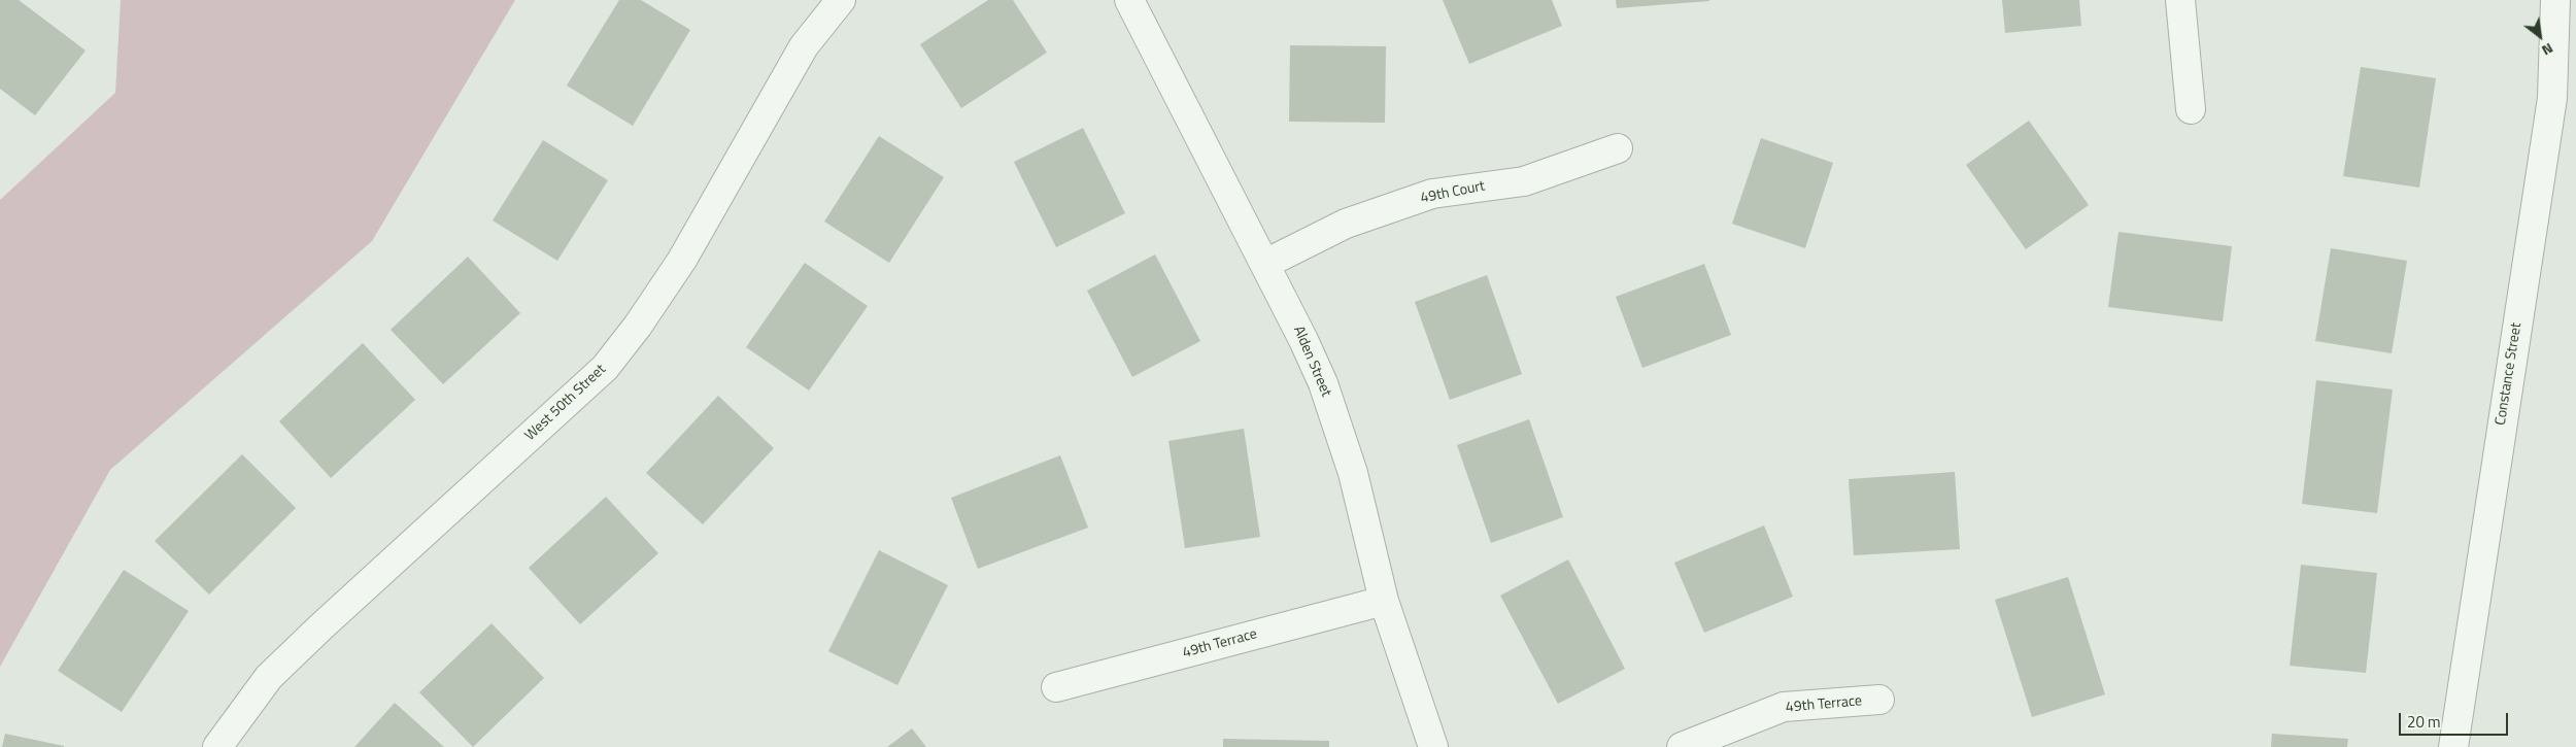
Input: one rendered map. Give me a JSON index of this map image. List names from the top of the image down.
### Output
{
  "streets": {
    "street": [
      "49th Court",
      "Alden Street",
      "Constance Street",
      "West 50th Street",
      "49th Terrace"
    ]
  },
  "crossings": [
    ["49th Court", "Alden Street"],
    ["Alden Street", "49th Terrace"]
  ],
  "scale_bar": "20 m",
  "north": "bottom right"
}
